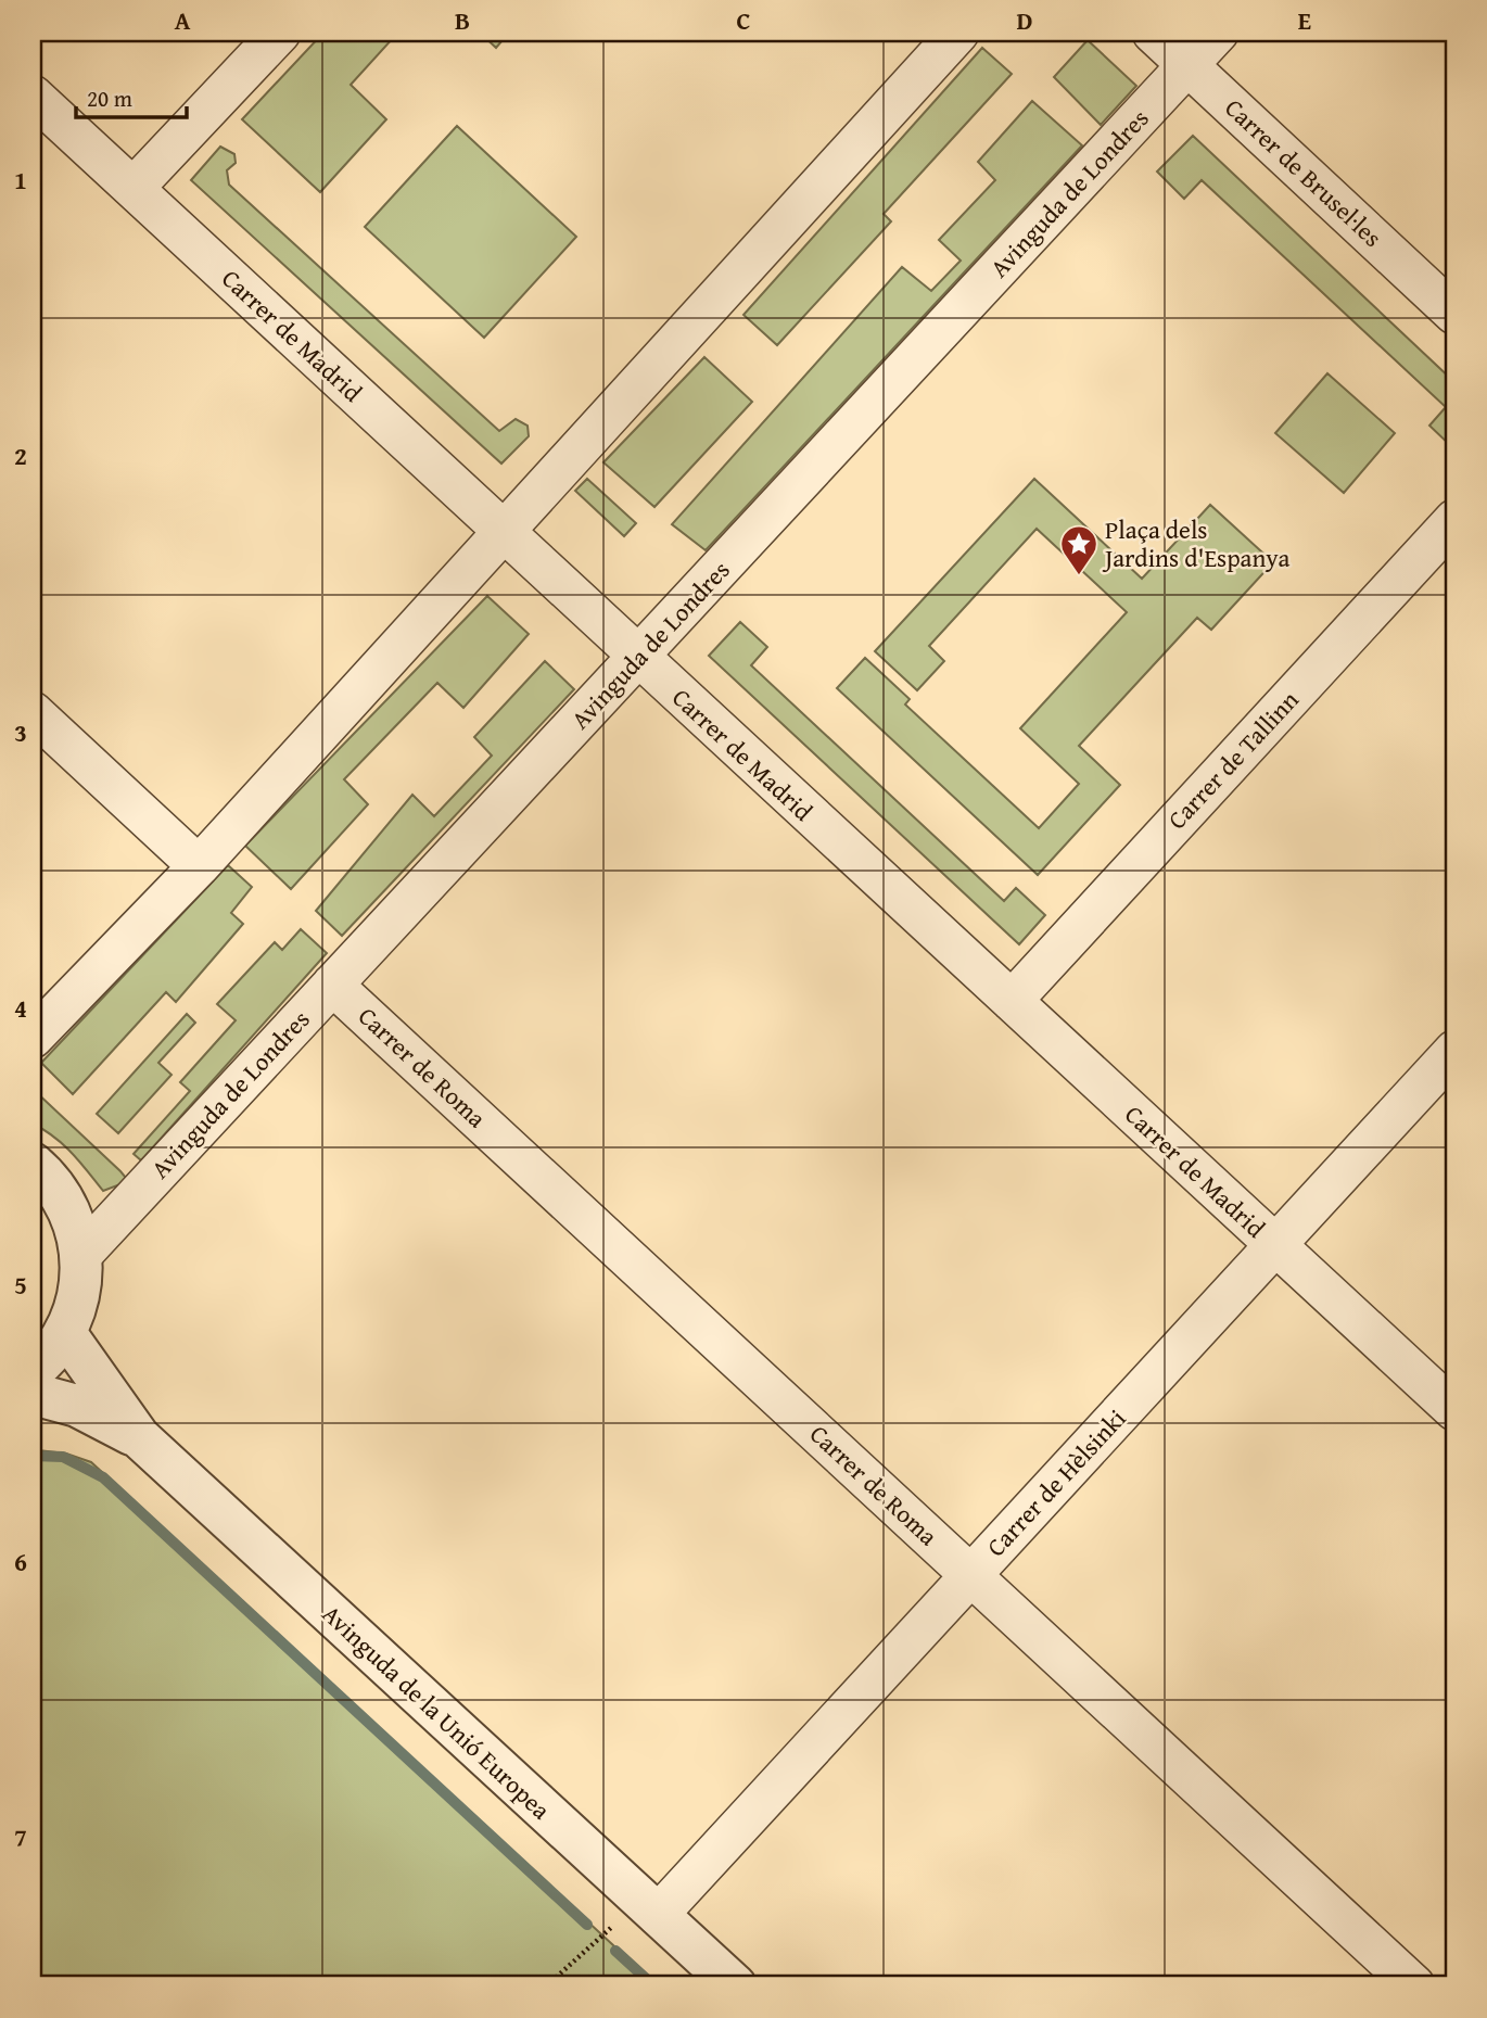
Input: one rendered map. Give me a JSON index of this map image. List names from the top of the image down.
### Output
{
  "streets": {
    "street": [
      "Carrer de Brusel·les",
      "Avinguda de Londres",
      "Carrer de Madrid",
      "Carrer de Tallinn",
      "Carrer de Roma",
      "Carrer de Hèlsinki",
      "Avinguda de la Unió Europea"
    ]
  },
  "crossings": [
    ["Carrer de Brusel·les", "Avinguda de Londres"],
    ["Avinguda de Londres", "Carrer de Madrid"],
    ["Avinguda de Londres", "Carrer de Roma"],
    ["Carrer de Madrid", "Carrer de Tallinn"],
    ["Carrer de Madrid", "Carrer de Hèlsinki"],
    ["Carrer de Roma", "Carrer de Hèlsinki"],
    ["Carrer de Hèlsinki", "Avinguda de la Unió Europea"]
  ],
  "places": {
    "place": ["Plaça dels Jardins d'Espanya"]
  },
  "scale_bar": "20 m",
  "grid": {
    "columns": [
      "A",
      "B",
      "C",
      "D",
      "E"
    ],
    "rows": [
      "1",
      "2",
      "3",
      "4",
      "5",
      "6",
      "7"
    ]
  }
}
